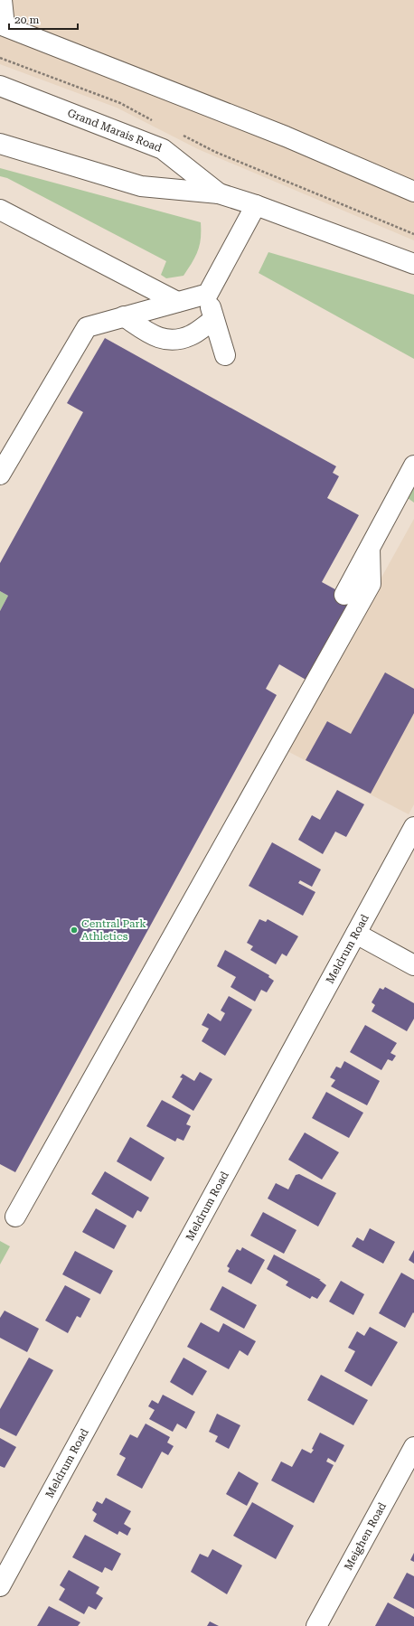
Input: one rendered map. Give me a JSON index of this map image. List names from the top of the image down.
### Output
{
  "streets": {
    "street": ["Grand Marais Road", "Meldrum Road", "Meighen Road"]
  },
  "places": ["Central Park Athletics"],
  "scale_bar": "20 m"
}
